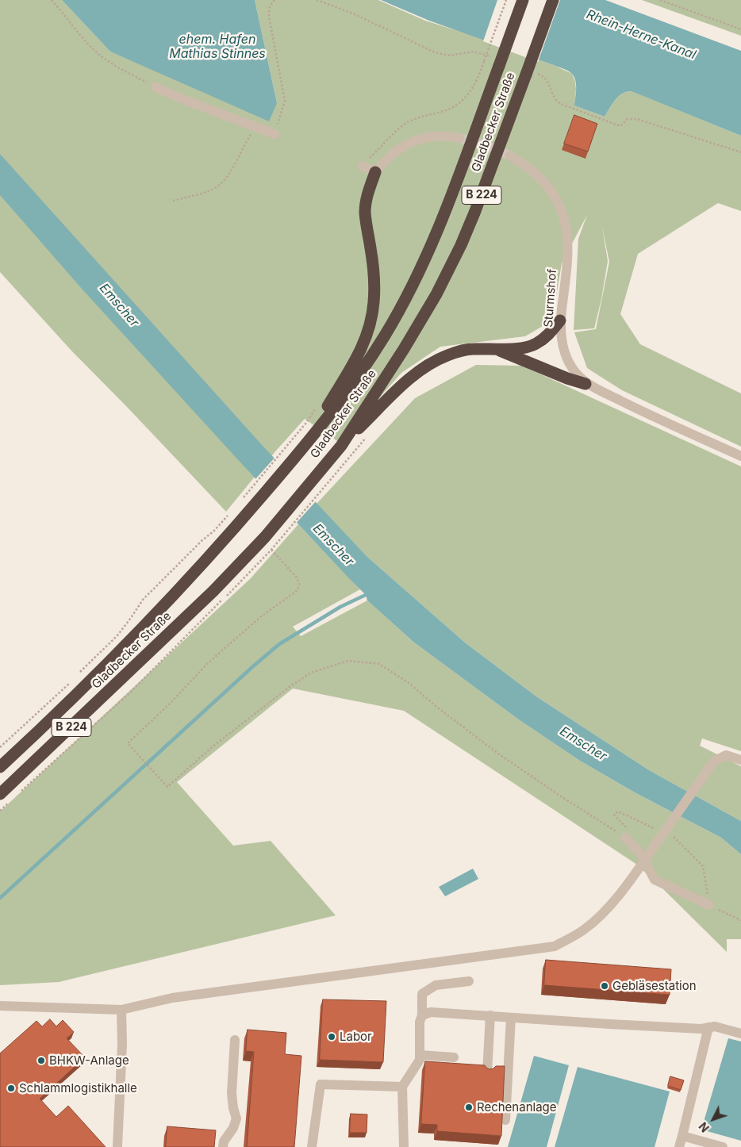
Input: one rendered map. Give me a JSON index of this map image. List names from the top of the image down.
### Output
{
  "streets": {
    "highway": ["Gladbecker Straße", "B 224"],
    "street": ["Sturmshof"]
  },
  "crossings": [
    ["Gladbecker Straße", "B 224"]
  ],
  "water": ["Rhein-Herne-Kanal", "ehem. Hafen Mathias Stinnes", "Emscher"],
  "places": [
    "Gebläsestation",
    "Labor",
    "BHKW-Anlage",
    "Schlammlogistikhalle",
    "Rechenanlage"
  ],
  "north": "bottom left"
}
